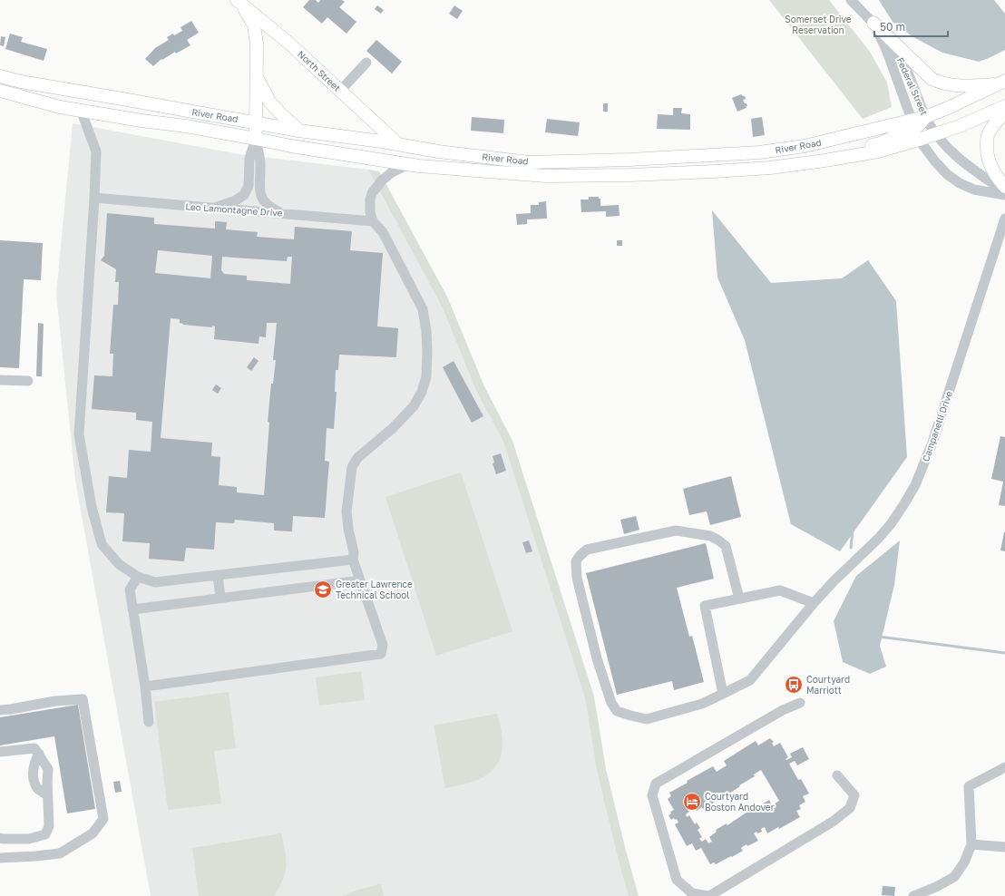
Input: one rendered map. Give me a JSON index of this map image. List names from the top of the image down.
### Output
{
  "streets": {
    "main road": ["North Street", "River Road"],
    "street": ["Federal Street", "Leo Lamontagne Drive", "Campanelli Drive"]
  },
  "crossings": [
    ["North Street", "River Road"],
    ["Federal Street", "River Road"]
  ],
  "parks": ["Somerset Drive Reservation"],
  "places": {
    "school or university": ["Greater Lawrence Technical School"],
    "bus stop": ["Courtyard Marriott"],
    "hotel": ["Courtyard Boston Andover"]
  },
  "scale_bar": "50 m"
}
